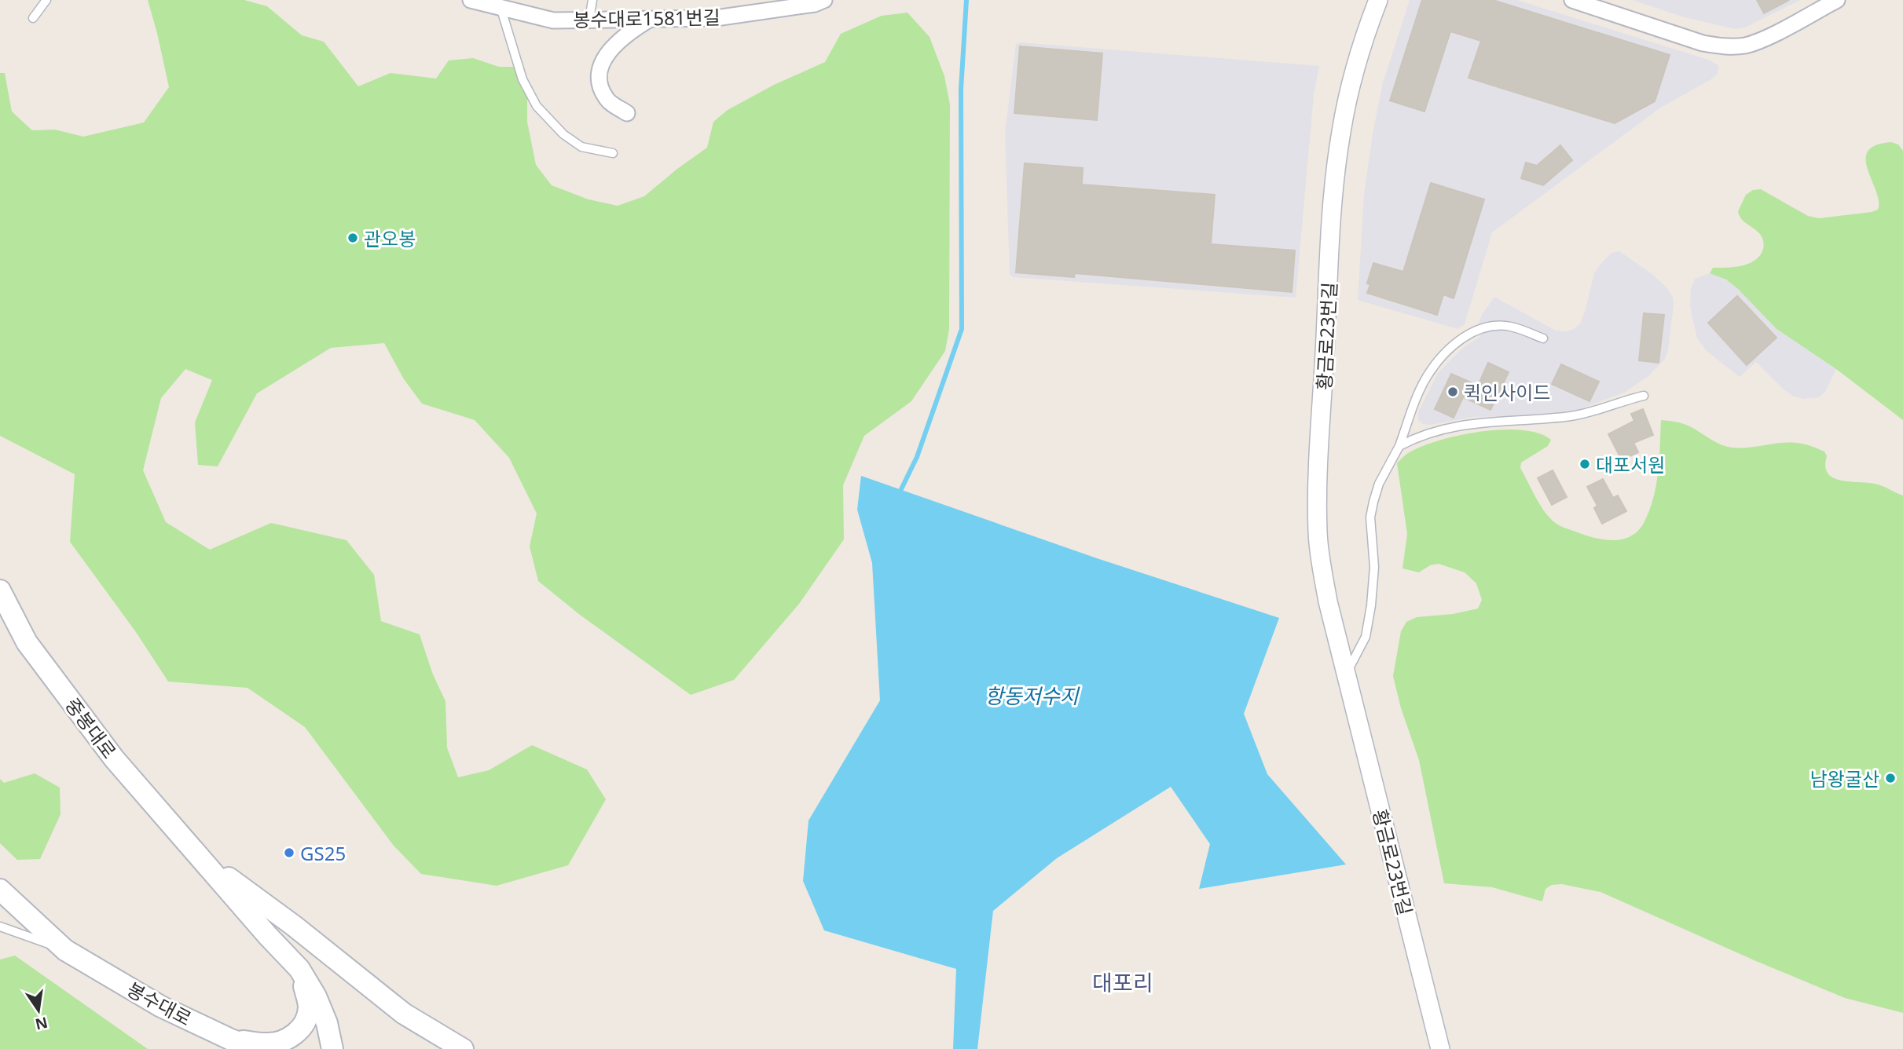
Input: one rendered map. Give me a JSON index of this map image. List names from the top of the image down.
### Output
{
  "streets": {
    "main road": ["중봉대로", "봉수대로"],
    "street": ["봉수대로1581번길", "황금로23번길"]
  },
  "districts": ["대포리"],
  "water": ["항동저수지"],
  "places": [
    "관오봉",
    "퀵인사이드",
    "대포서원",
    "남왕굴산",
    "GS25"
  ],
  "north": "bottom"
}
